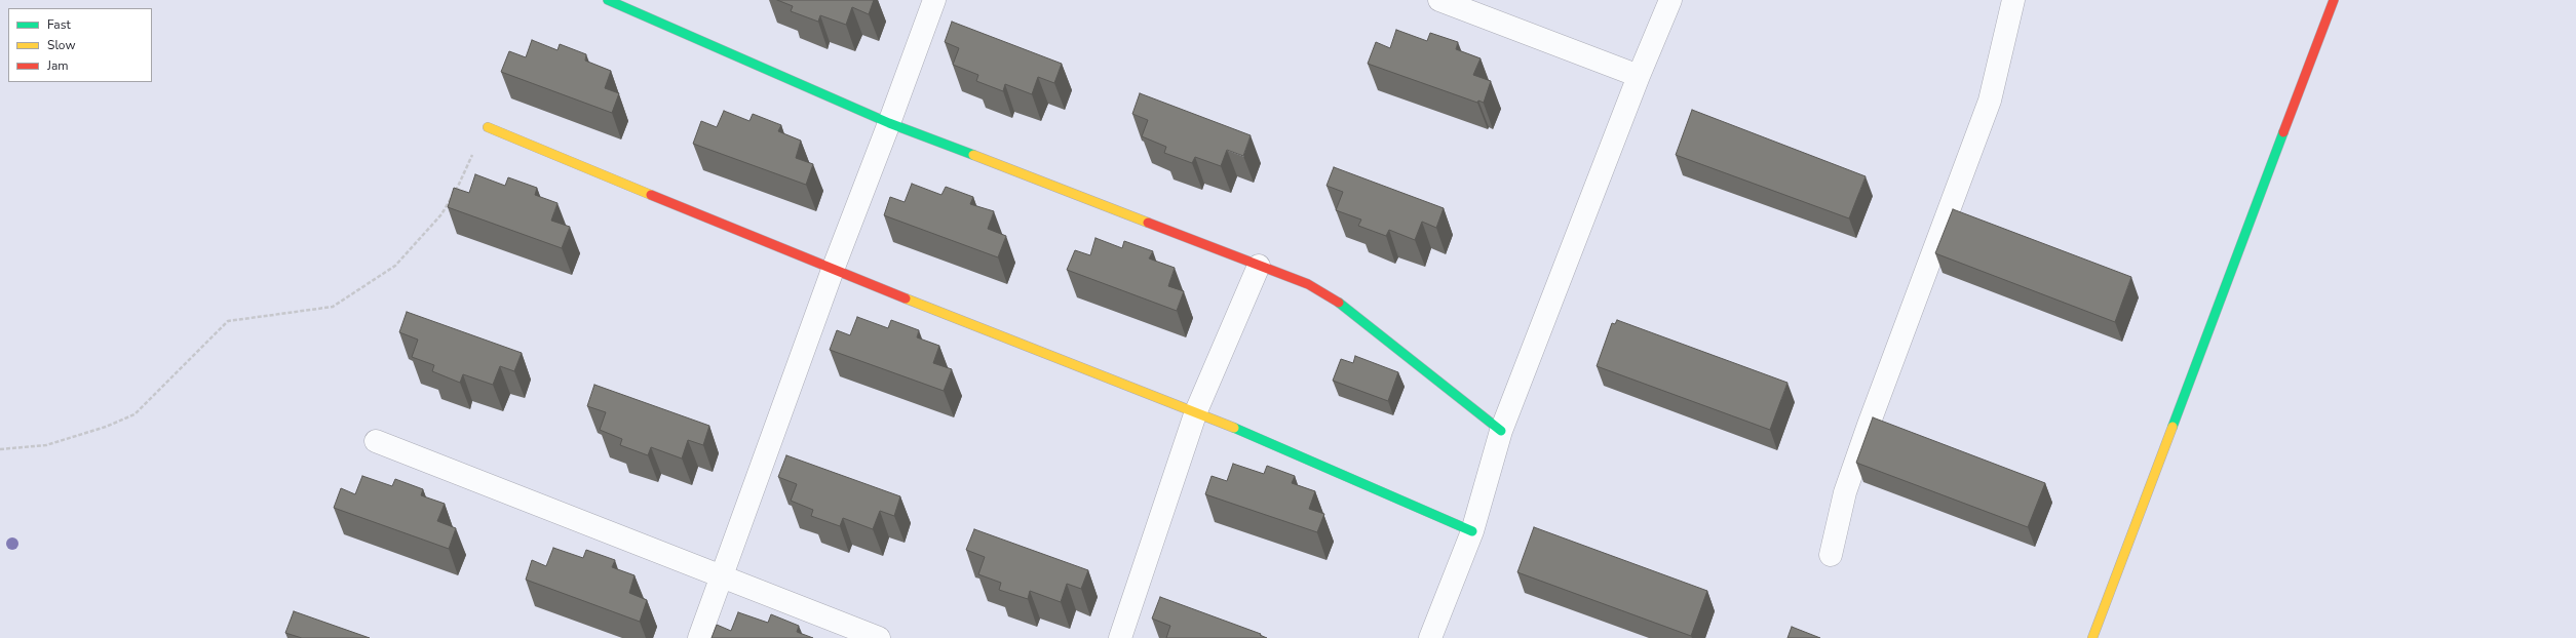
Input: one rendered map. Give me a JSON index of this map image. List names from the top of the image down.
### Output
{
  "legend": ["Fast", "Slow", "Jam"]
}
